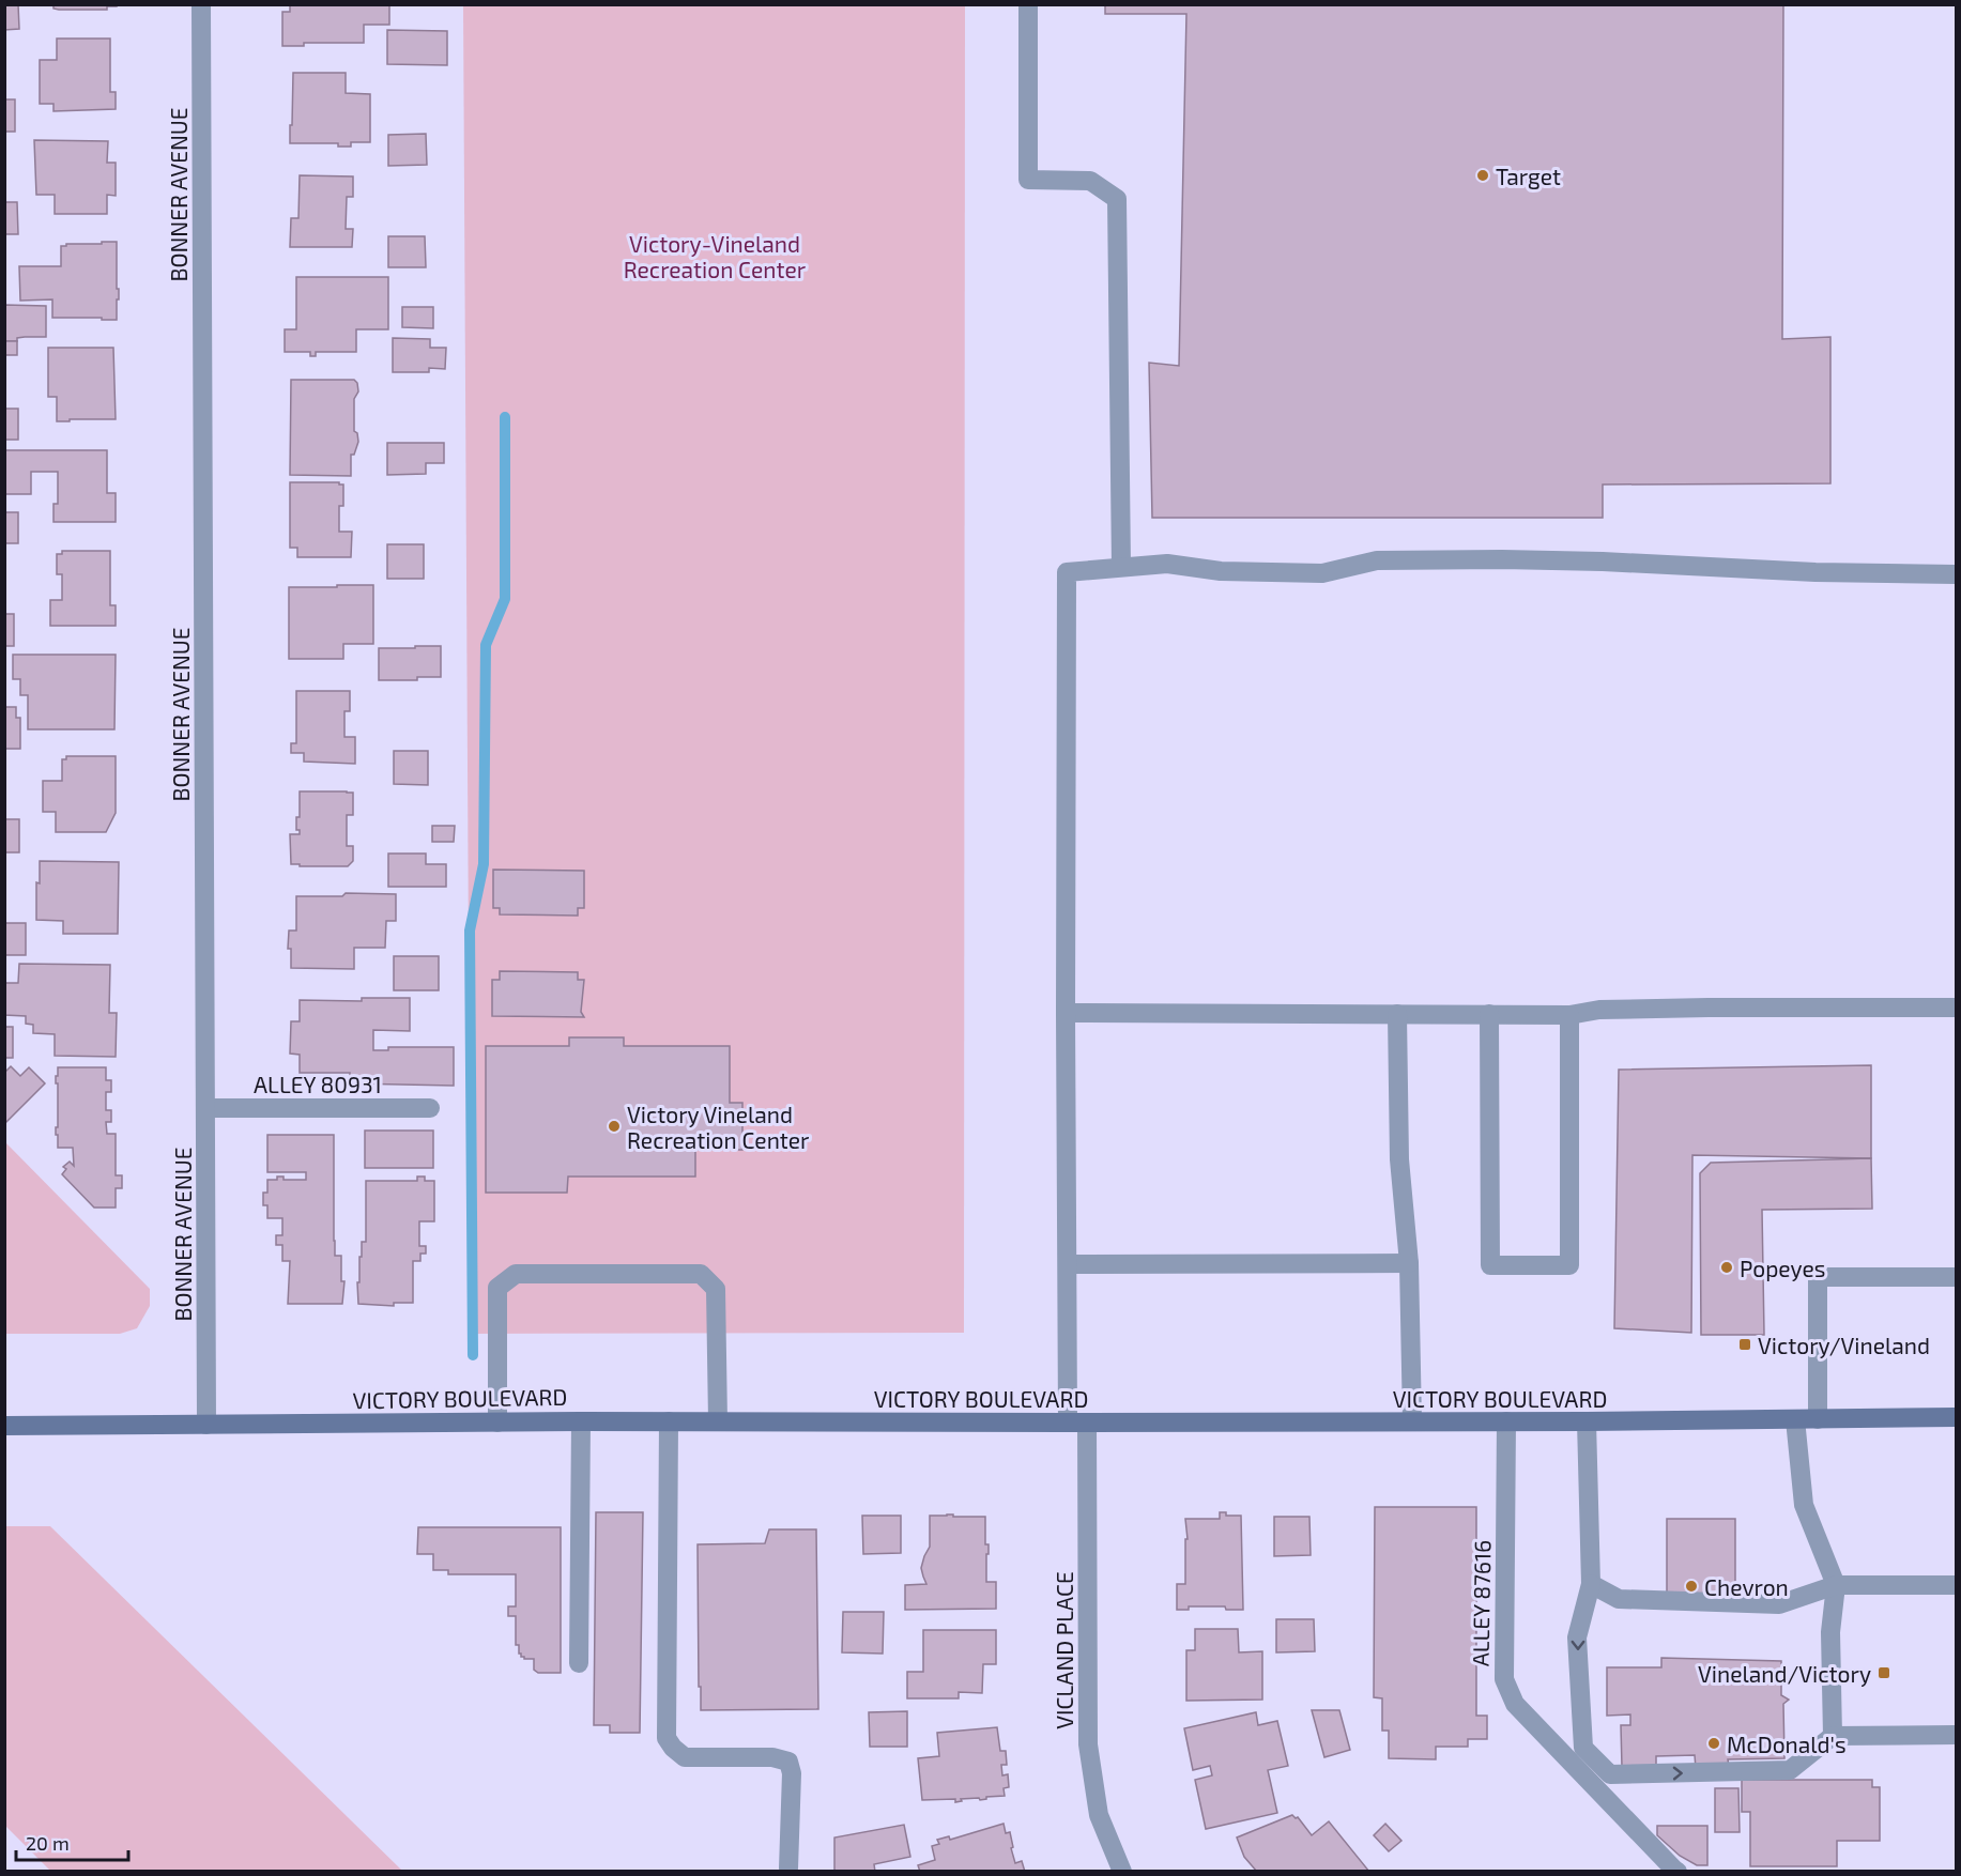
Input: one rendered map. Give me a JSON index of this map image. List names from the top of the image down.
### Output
{
  "streets": {
    "main road": ["VICTORY BOULEVARD"],
    "street": [
      "BONNER AVENUE",
      "ALLEY 80931",
      "ALLEY 87616",
      "VICLAND PLACE"
    ]
  },
  "crossings": [
    ["BONNER AVENUE", "ALLEY 80931"],
    ["BONNER AVENUE", "VICTORY BOULEVARD"],
    ["VICTORY BOULEVARD", "ALLEY 87616"],
    ["VICTORY BOULEVARD", "VICLAND PLACE"]
  ],
  "parks": ["Victory-Vineland Recreation Center"],
  "places": {
    "other": [
      "Target",
      "Victory Vineland Recreation Center",
      "Popeyes",
      "Chevron",
      "McDonald's"
    ],
    "transit": ["Victory/Vineland", "Vineland/Victory"]
  },
  "scale_bar": "20 m"
}
